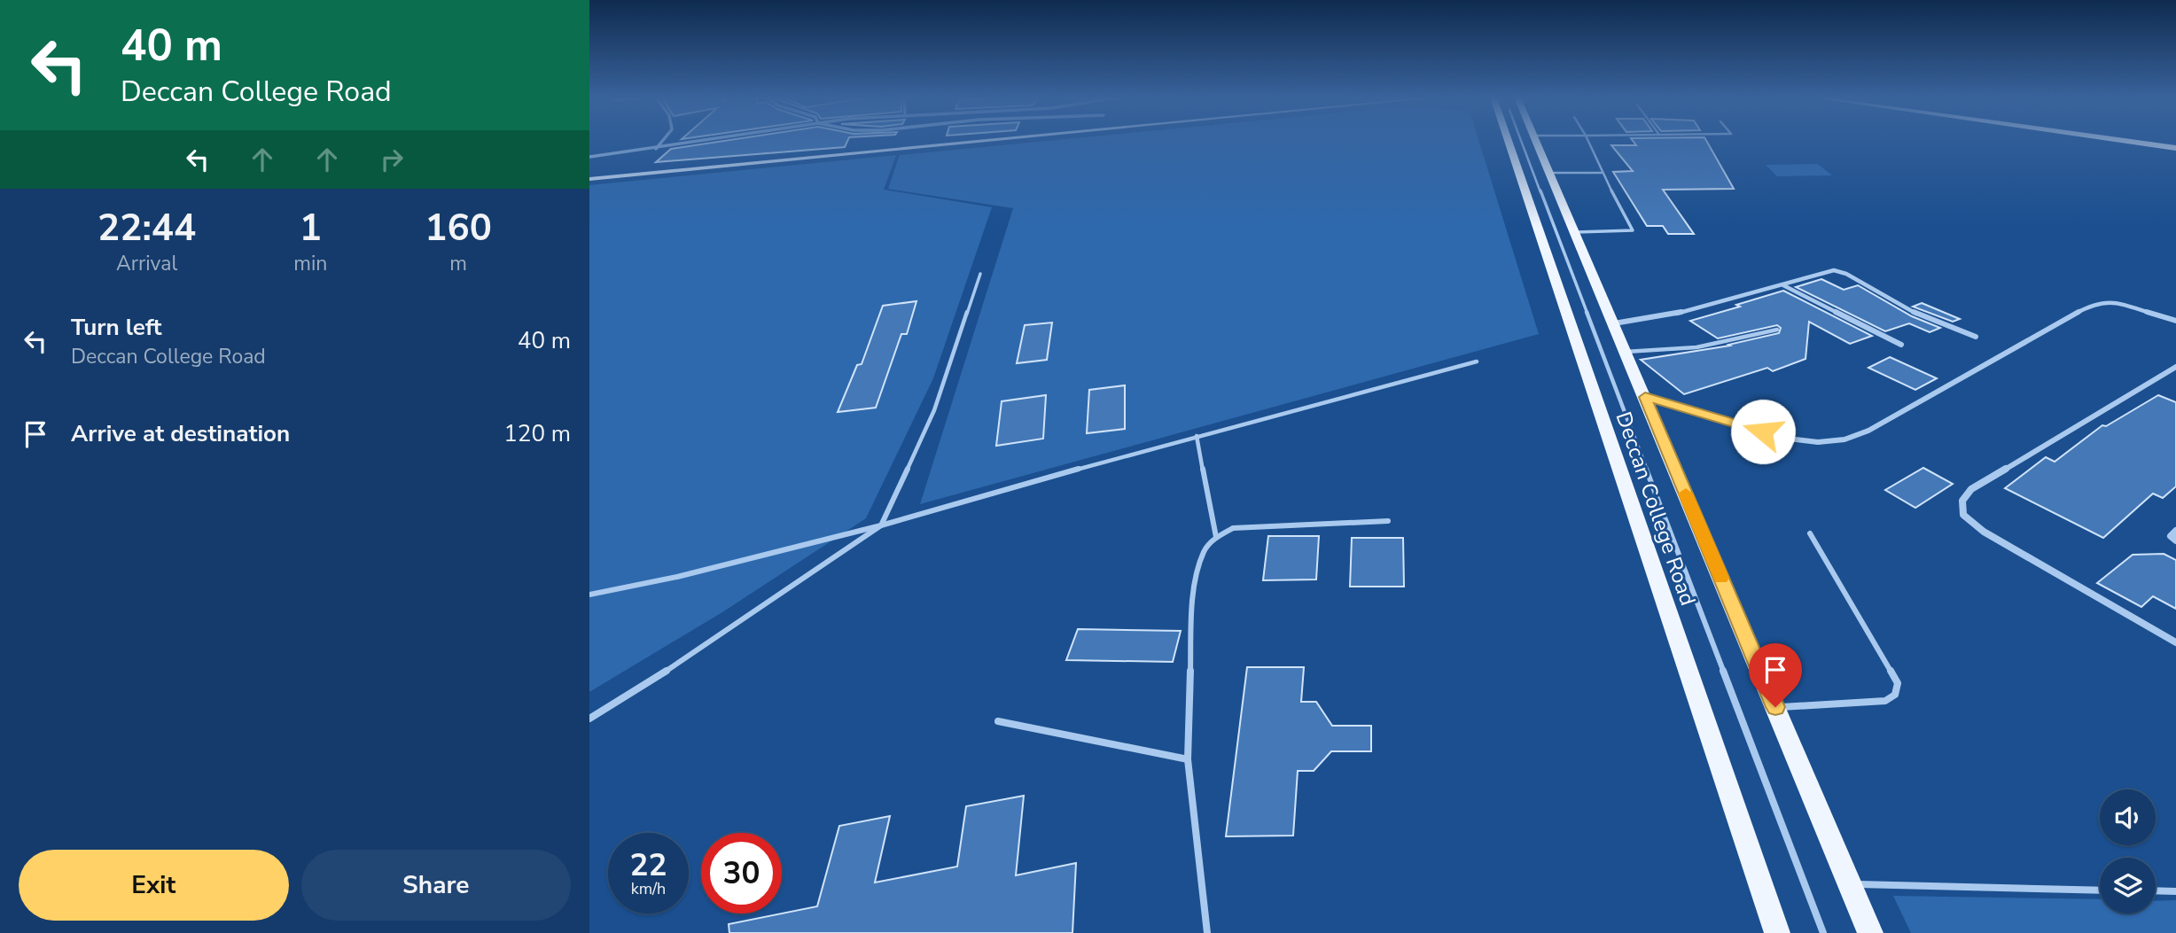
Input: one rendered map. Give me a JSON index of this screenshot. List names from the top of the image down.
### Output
{
  "streets": {
    "main road": ["Deccan College Road"]
  },
  "page": {
    "turn": ["40 m", "Deccan College Road"],
    "eta": [
      "22:44",
      "Arrival",
      "1",
      "min",
      "160",
      "m"
    ],
    "list": [
      {
        "name": "Turn left",
        "note": "Deccan College Road",
        "value": "40 m"
      },
      {
        "name": "Arrive at destination",
        "value": "120 m"
      }
    ],
    "speed": "22 km/h",
    "limit": "30",
    "buttons": ["Exit", "Share"]
  }
}
